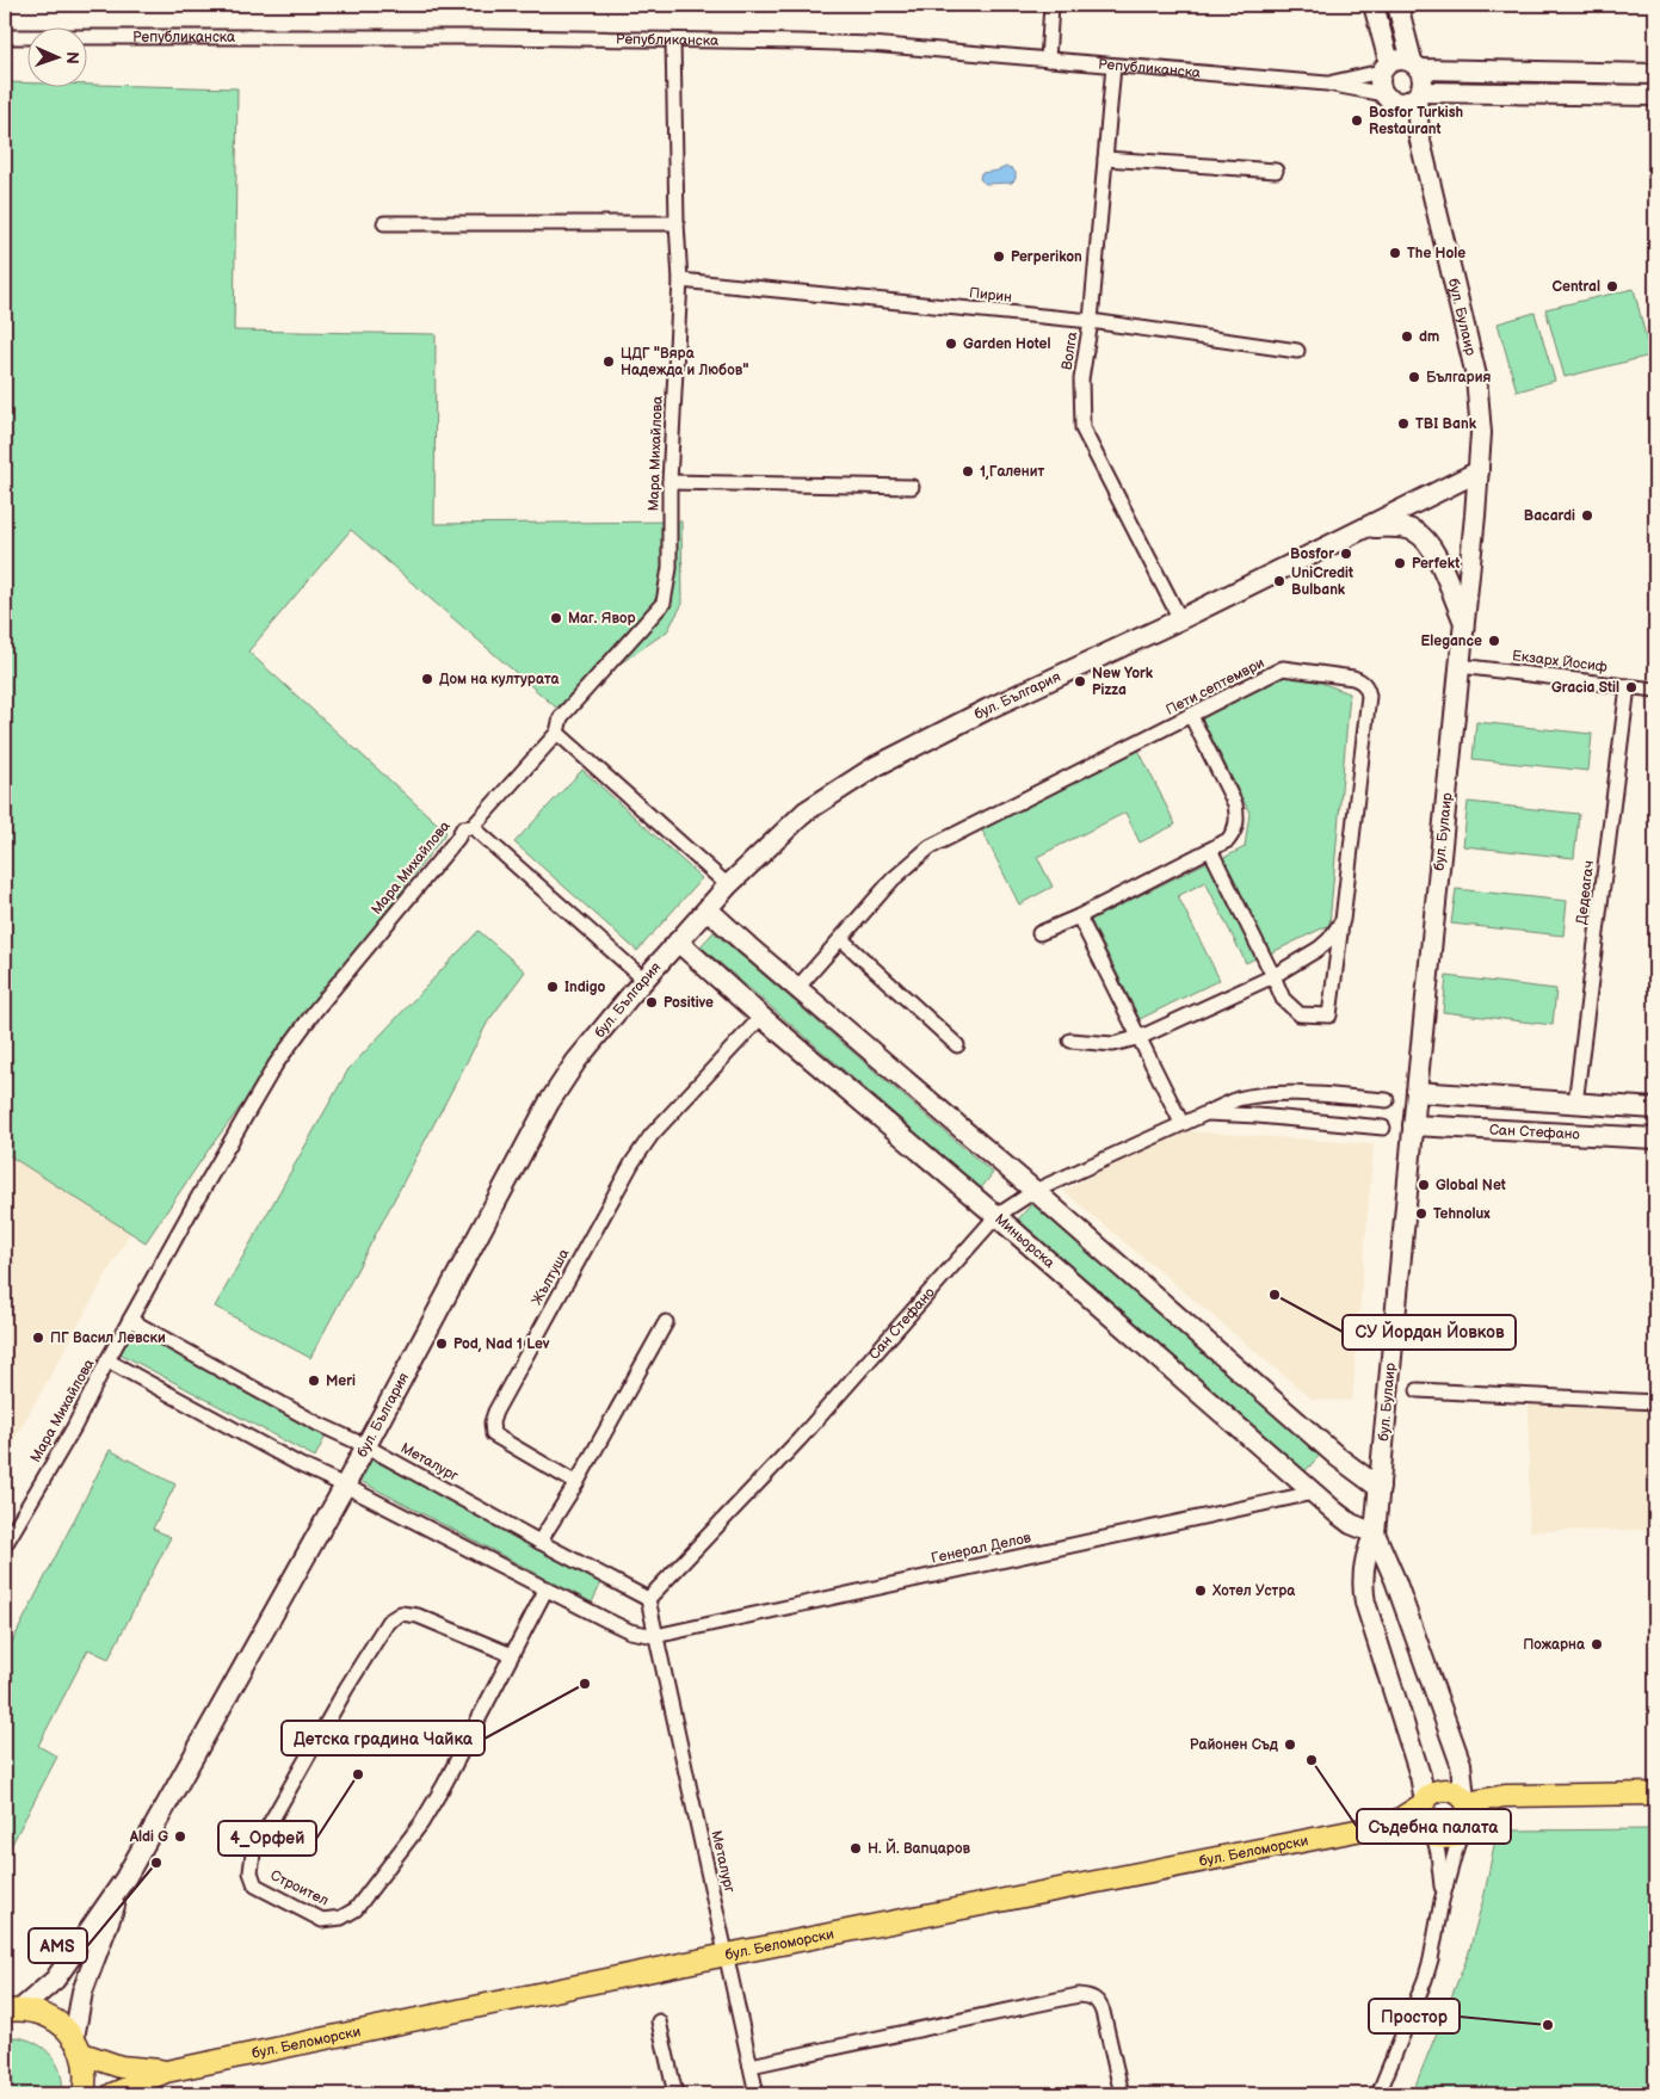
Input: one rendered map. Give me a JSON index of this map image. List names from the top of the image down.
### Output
{
  "streets": {
    "main road": [
      "Републиканска",
      "бул. Булаир",
      "бул. България",
      "Сан Стефано",
      "Миньорска",
      "бул. Беломорски"
    ],
    "street": [
      "Пирин",
      "Волга",
      "Мара Михайлова",
      "Екзарх Йосиф",
      "Пети септември",
      "Дедеагач",
      "Жълтуша",
      "Металург",
      "Генерал Делов",
      "Строител"
    ]
  },
  "crossings": [
    ["Републиканска", "бул. Булаир"],
    ["Републиканска", "Волга"],
    ["Републиканска", "Мара Михайлова"],
    ["Пирин", "Волга"],
    ["Пирин", "Мара Михайлова"],
    ["бул. Булаир", "Екзарх Йосиф"],
    ["бул. Булаир", "бул. България"],
    ["бул. Булаир", "Сан Стефано"],
    ["бул. Булаир", "Миньорска"],
    ["бул. Булаир", "бул. Беломорски"],
    ["Волга", "бул. България"],
    ["Мара Михайлова", "Металург"],
    ["Екзарх Йосиф", "Дедеагач"],
    ["бул. България", "Миньорска"],
    ["бул. България", "Металург"],
    ["бул. България", "бул. Беломорски"],
    ["Дедеагач", "Сан Стефано"],
    ["Сан Стефано", "Миньорска"],
    ["Сан Стефано", "Металург"],
    ["Миньорска", "Жълтуша"],
    ["Миньорска", "Генерал Делов"],
    ["Металург", "Генерал Делов"],
    ["Металург", "бул. Беломорски"]
  ],
  "places": [
    "Bosfor Turkish Restaurant",
    "The Hole",
    "Perperikon",
    "Central",
    "dm",
    "Garden Hotel",
    "ЦДГ \"Вяра Надежда и Любов\"",
    "България",
    "TBI Bank",
    "1,Галенит",
    "Bacardi",
    "Bosfor",
    "Perfekt",
    "UniCredit Bulbank",
    "Маг. Явор",
    "Elegance",
    "Дом на културата",
    "New York Pizza",
    "Gracia Stil",
    "Indigo",
    "Positive",
    "Global Net",
    "Tehnolux",
    "СУ Йордан Йовков",
    "ПГ Васил Левски",
    "Pod, Nad 1 Lev",
    "Meri",
    "Хотел Устра",
    "Пожарна",
    "Детска градина Чайка",
    "Районен Съд",
    "Съдебна палата",
    "4_Орфей",
    "Aldi G",
    "Н. Й. Вапцаров",
    "AMS",
    "Простор"
  ],
  "north": "right"
}
